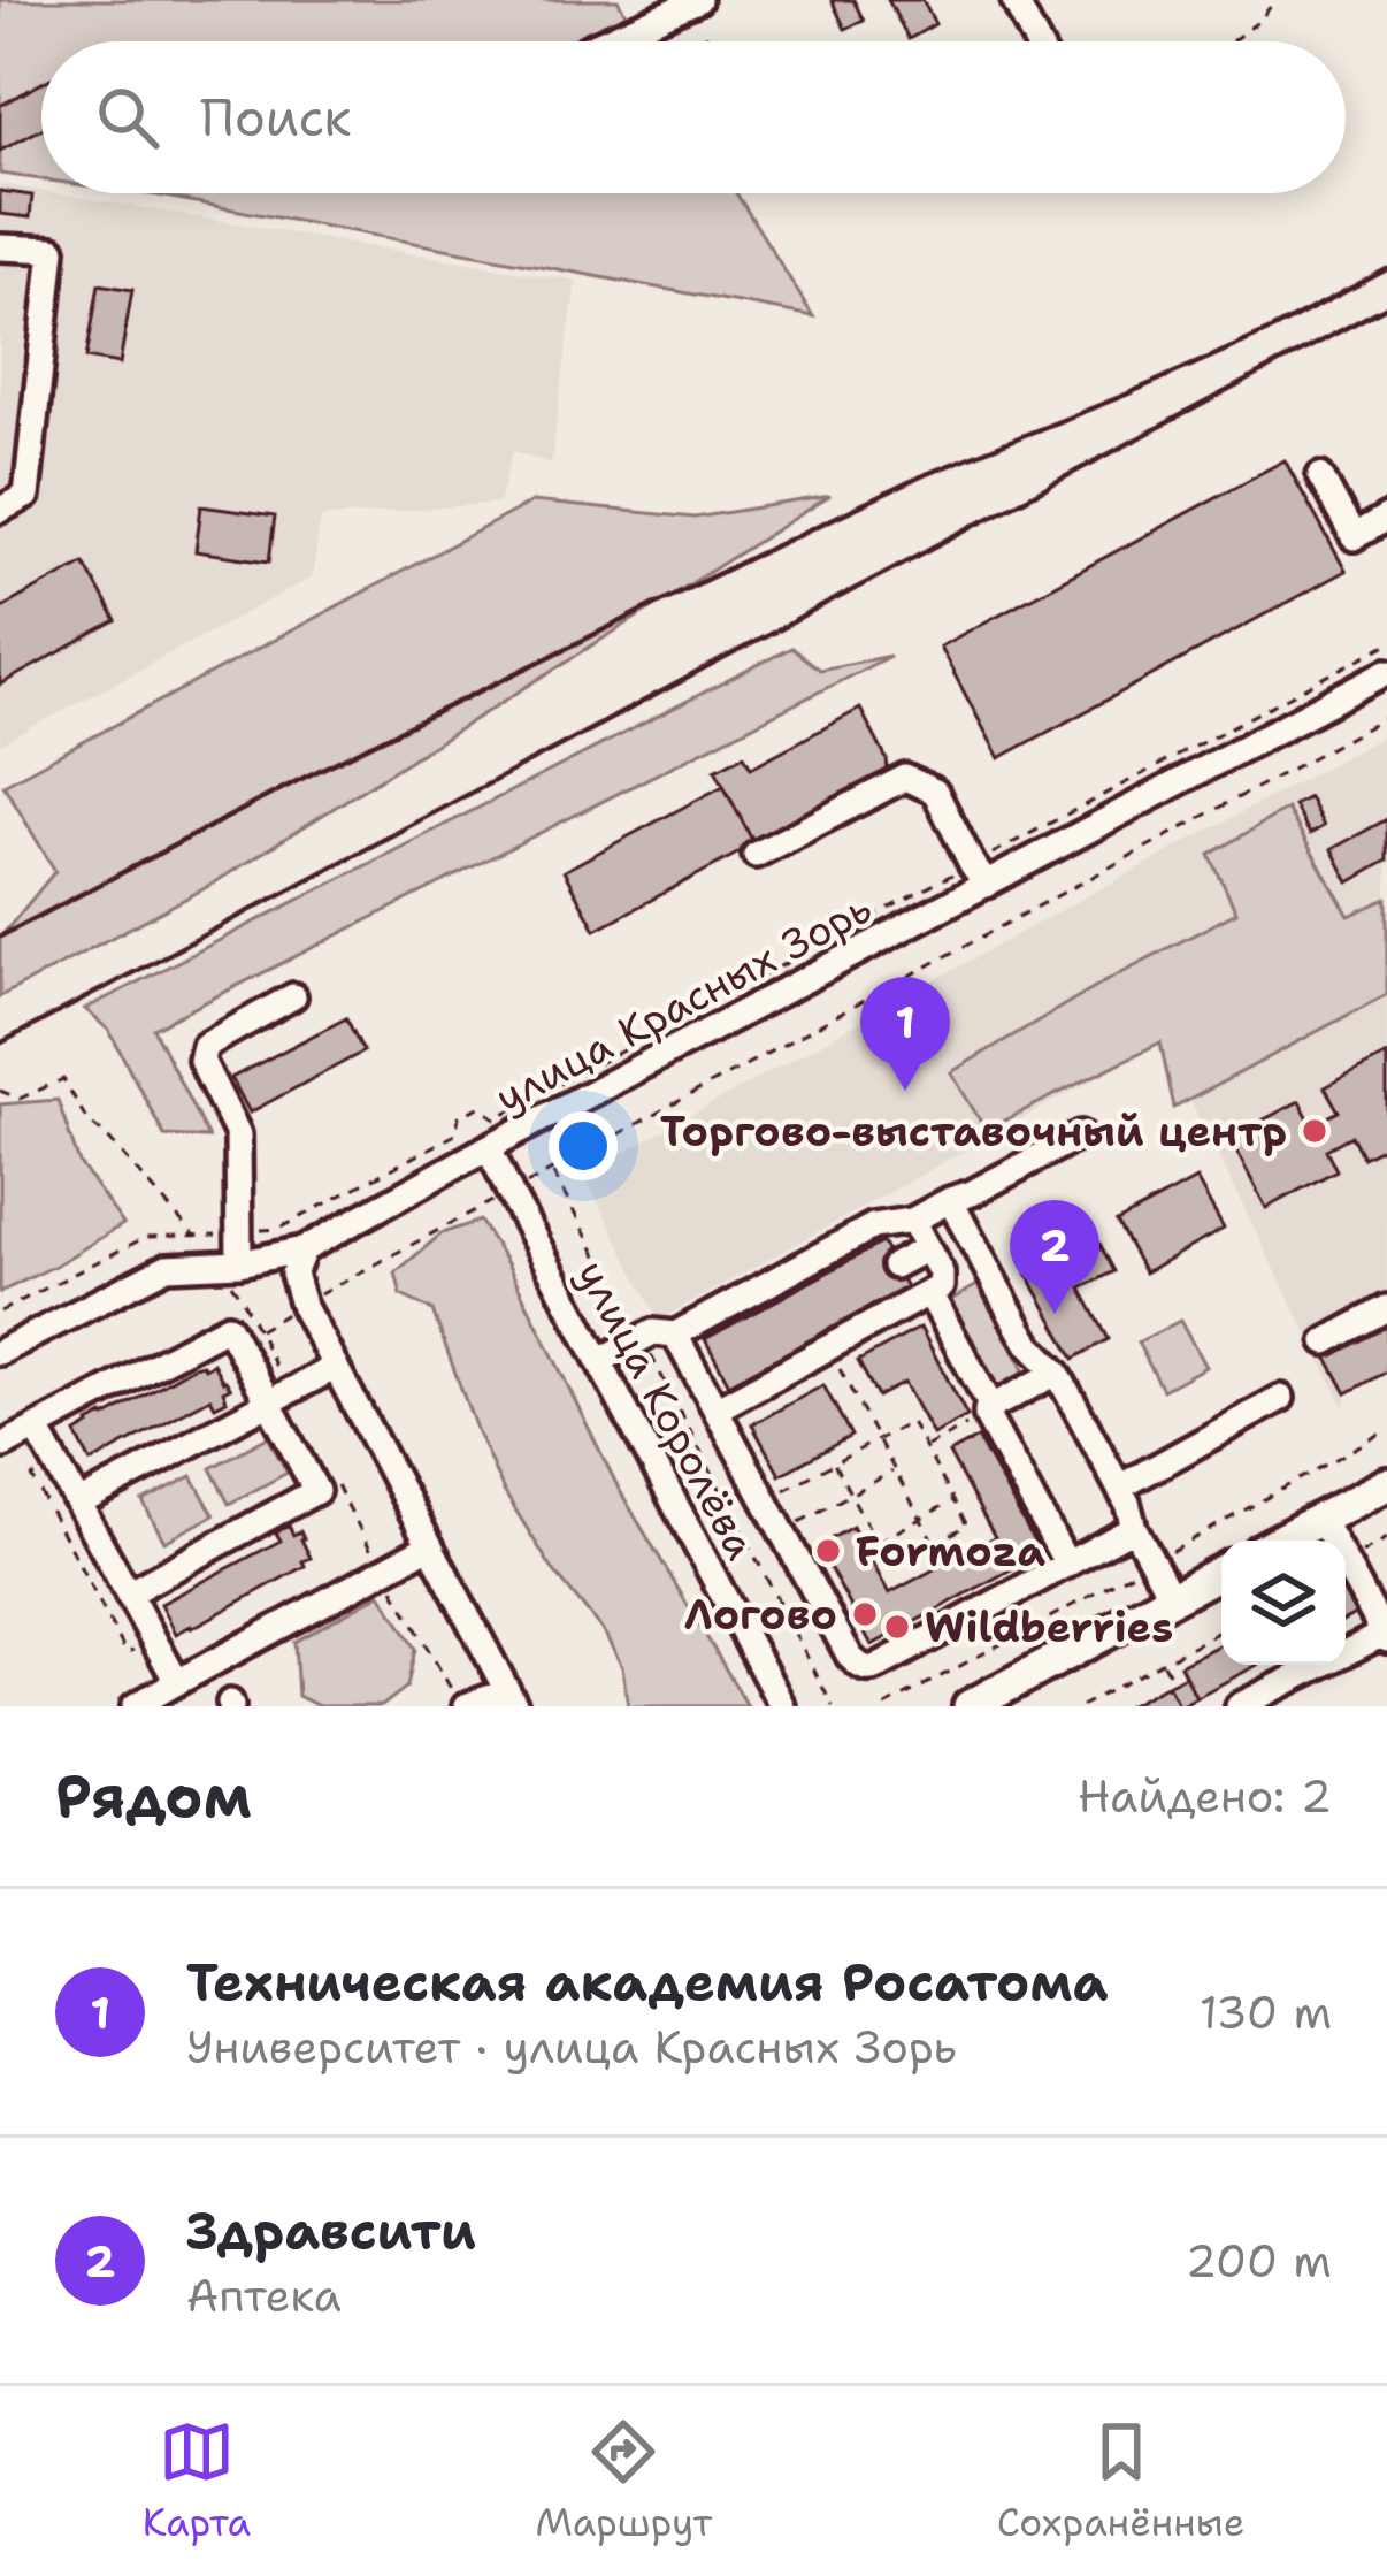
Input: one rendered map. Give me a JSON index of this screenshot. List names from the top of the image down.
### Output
{
  "streets": {
    "street": ["улица Красных Зорь", "улица Королёва"]
  },
  "crossings": [
    ["улица Красных Зорь", "улица Королёва"]
  ],
  "places": [
    "Торгово-выставочный центр",
    "Formoza",
    "Логово",
    "Wildberries"
  ],
  "page": {
    "search": "Поиск",
    "pins": ["1", "2"],
    "heading": ["Рядом", "Найдено: 2"],
    "list": [
      {
        "mark": "1",
        "name": "Техническая академия Росатома",
        "note": "Университет · улица Красных Зорь",
        "value": "130 m"
      },
      {
        "mark": "2",
        "name": "Здравсити",
        "note": "Аптека",
        "value": "200 m"
      }
    ],
    "nav": ["Карта", "Маршрут", "Сохранённые"]
  }
}
